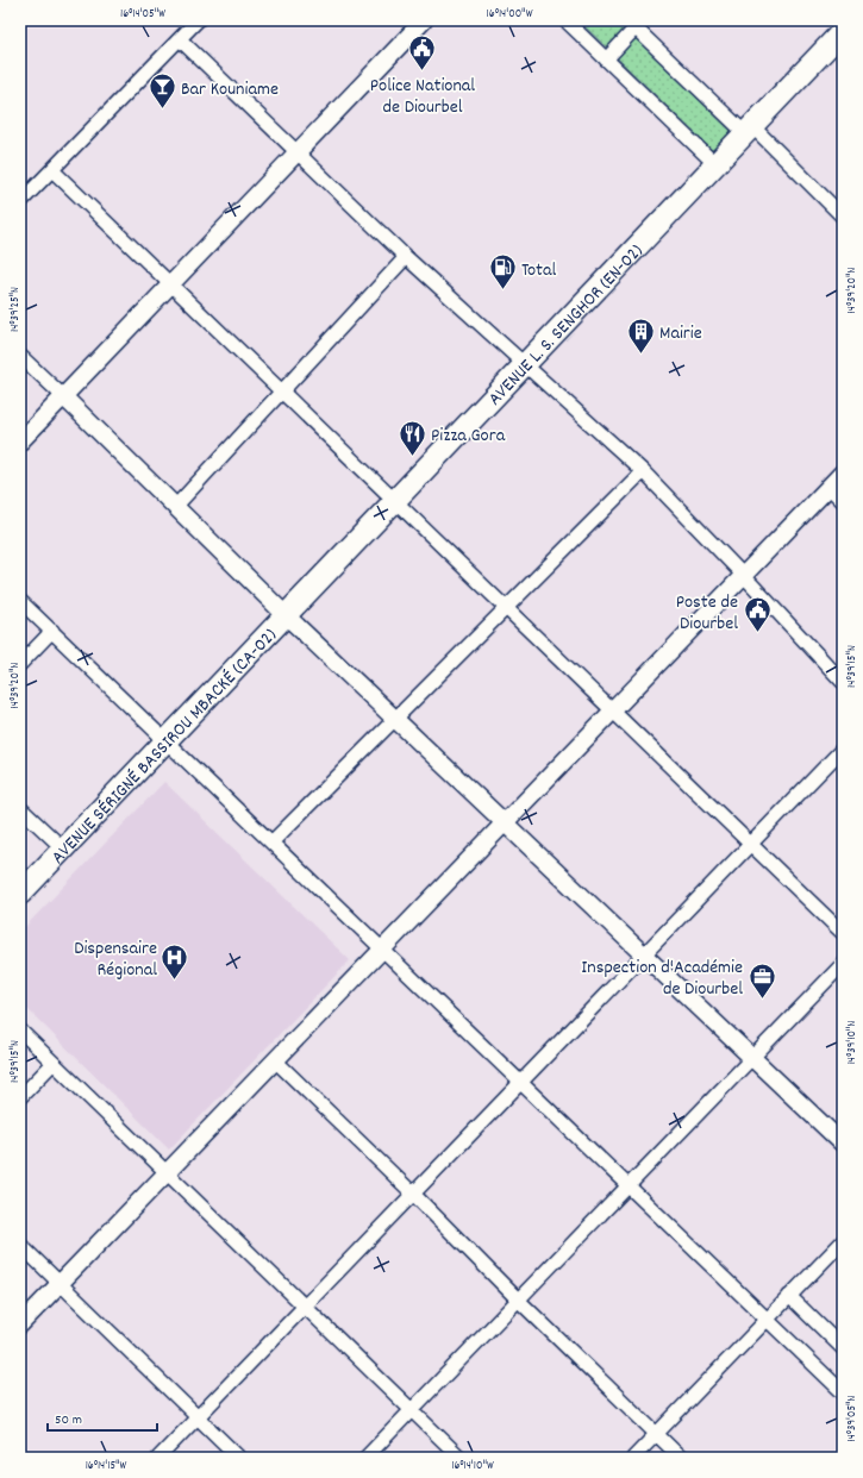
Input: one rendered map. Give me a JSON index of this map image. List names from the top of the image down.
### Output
{
  "streets": {
    "main road": ["AVENUE L. S. SENGHOR (EN-02)", "AVENUE SÉRIGNÉ BASSIROU MBACKÉ (CA-02)"]
  },
  "crossings": [
    ["AVENUE L. S. SENGHOR (EN-02)", "AVENUE SÉRIGNÉ BASSIROU MBACKÉ (CA-02)"]
  ],
  "places": {
    "public building": ["Police National de Diourbel", "Poste de Diourbel"],
    "bar": ["Bar Kouniame"],
    "fuel station": ["Total"],
    "building": ["Mairie"],
    "restaurant": ["Pizza Gora"],
    "hospital": ["Dispensaire Régional"],
    "office": ["Inspection d'Académie de Diourbel"]
  },
  "scale_bar": "50 m",
  "coordinates": [
    "16°14'05\"W",
    "16°14'00\"W",
    "14°39'20\"N",
    "14°39'25\"N",
    "14°39'15\"N",
    "14°39'10\"N",
    "14°39'05\"N",
    "16°14'15\"W",
    "16°14'10\"W"
  ]
}
